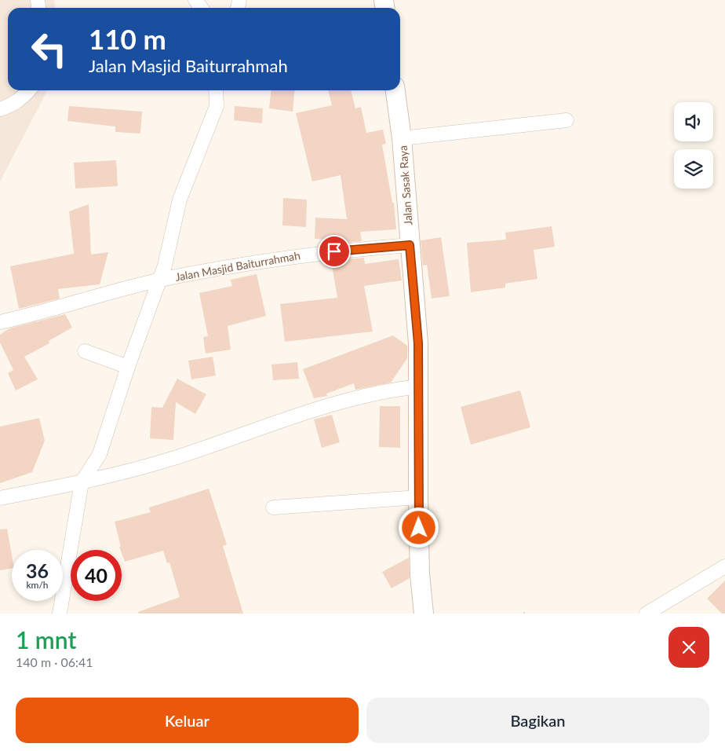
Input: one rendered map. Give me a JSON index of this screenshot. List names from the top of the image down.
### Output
{
  "streets": {
    "street": ["Jalan Sasak Raya", "Jalan Masjid Baiturrahmah"]
  },
  "crossings": [
    ["Jalan Sasak Raya", "Jalan Masjid Baiturrahmah"]
  ],
  "page": {
    "turn": ["110 m", "Jalan Masjid Baiturrahmah"],
    "speed": "36 km/h",
    "limit": "40",
    "heading": ["1 mnt", "140 m · 06:41"],
    "buttons": ["Keluar", "Bagikan"]
  }
}
